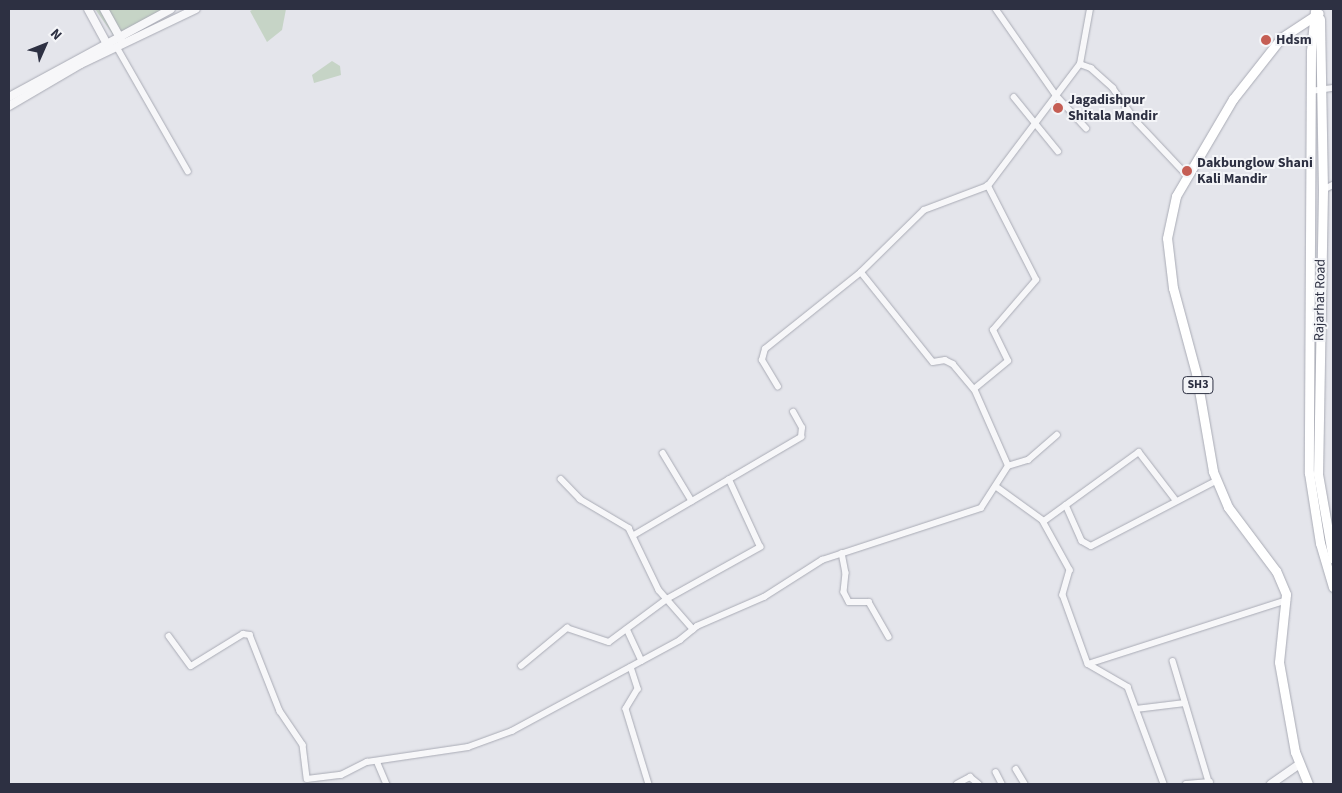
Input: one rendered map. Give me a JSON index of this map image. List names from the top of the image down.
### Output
{
  "streets": {
    "main road": ["Rajarhat Road", "SH3"]
  },
  "crossings": [
    ["Rajarhat Road", "SH3"]
  ],
  "places": ["Hdsm", "Jagadishpur Shitala Mandir", "Dakbunglow Shani Kali Mandir"],
  "north": "top right"
}
